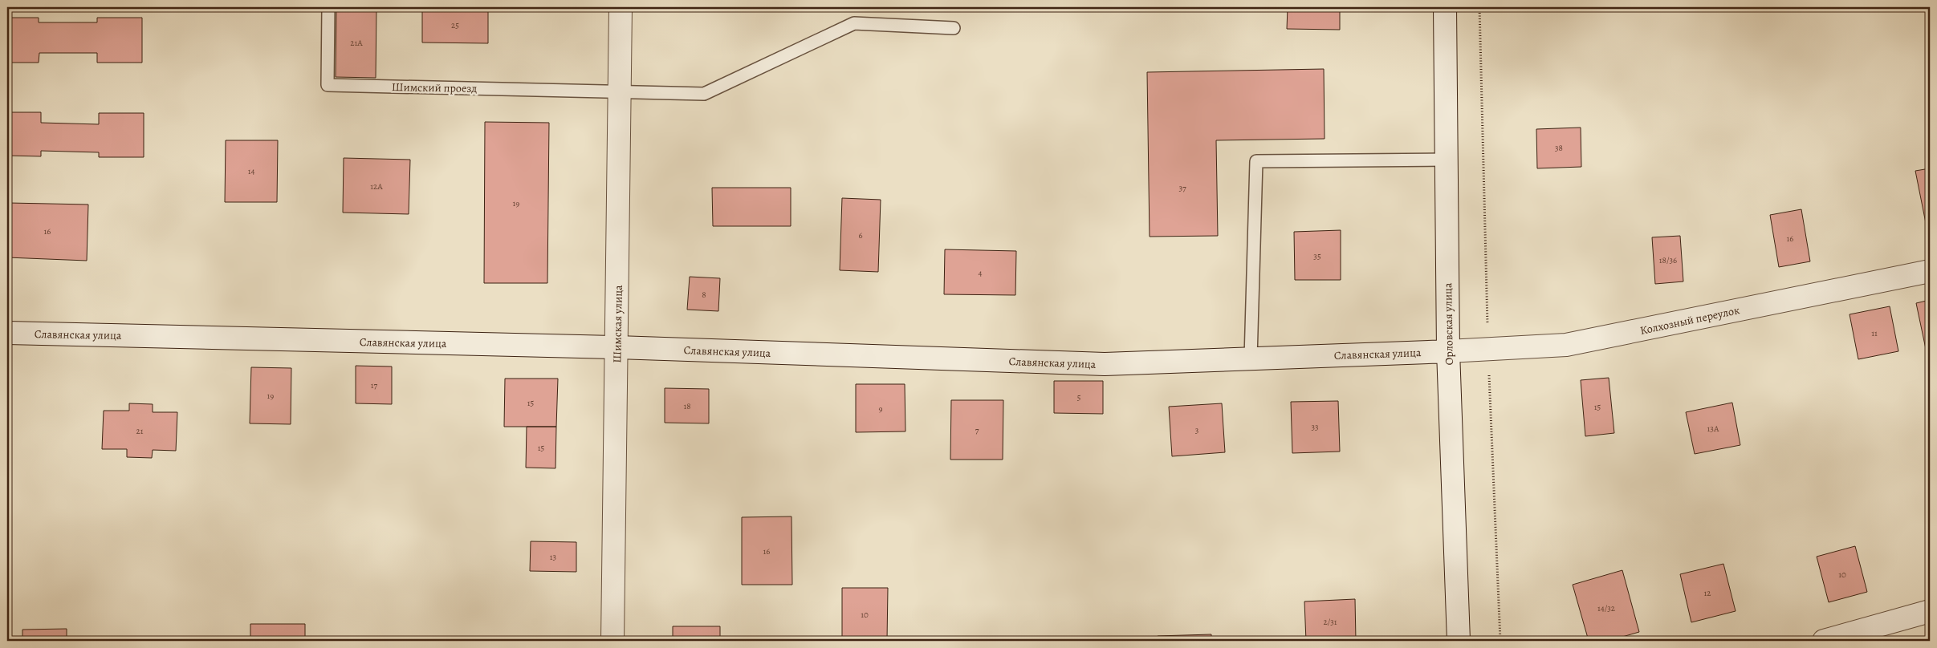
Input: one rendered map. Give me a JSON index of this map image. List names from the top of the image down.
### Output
{
  "streets": {
    "street": [
      "Колхозный переулок",
      "Шимская улица",
      "Орловская улица",
      "Славянская улица"
    ],
    "lane": ["Шимский проезд"]
  },
  "crossings": [
    ["Шимский проезд", "Шимская улица"],
    ["Колхозный переулок", "Орловская улица"],
    ["Колхозный переулок", "Славянская улица"],
    ["Шимская улица", "Славянская улица"],
    ["Орловская улица", "Славянская улица"]
  ],
  "house_numbers": [
    "25",
    "21А",
    "38",
    "14",
    "12А",
    "37",
    "19",
    "16",
    "6",
    "16",
    "35",
    "18/36",
    "4",
    "8",
    "11",
    "17",
    "19",
    "5",
    "15",
    "18",
    "15",
    "9",
    "33",
    "13А",
    "7",
    "3",
    "21",
    "15",
    "16",
    "13",
    "10",
    "12",
    "14/32",
    "10",
    "2/31"
  ]
}
